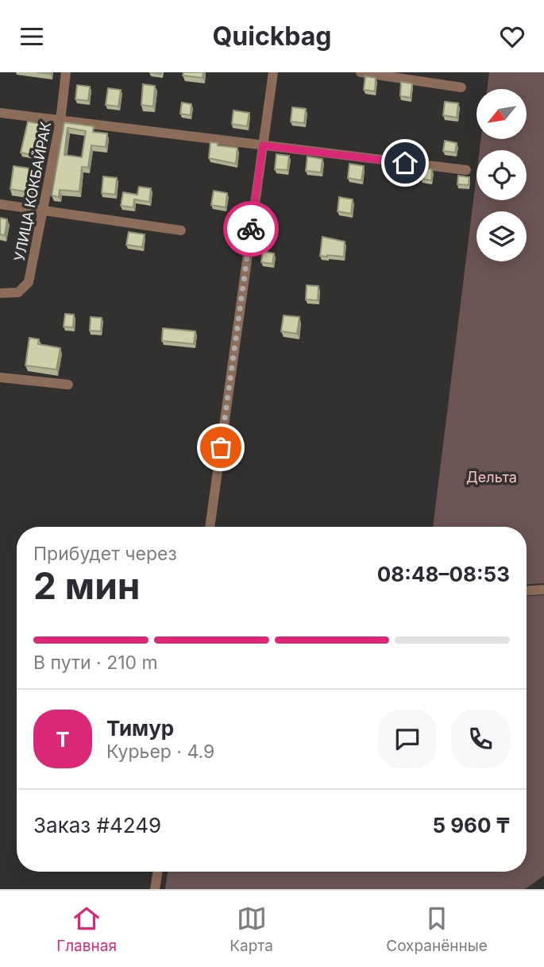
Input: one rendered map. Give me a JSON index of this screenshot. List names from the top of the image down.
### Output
{
  "streets": {
    "street": ["УЛИЦА КОКБАЙРАК"]
  },
  "parks": ["Дельта"],
  "north": "bottom left",
  "page": {
    "header": "Quickbag",
    "heading": ["2 мин", "Прибудет через", "08:48–08:53"],
    "panel": [
      "Тимур",
      "Курьер · 4.9",
      "Заказ #4249",
      "5 960 ₸"
    ],
    "bar": "В пути · 210 m",
    "round": "Т",
    "tabs": ["Главная", "Карта", "Сохранённые"]
  }
}
